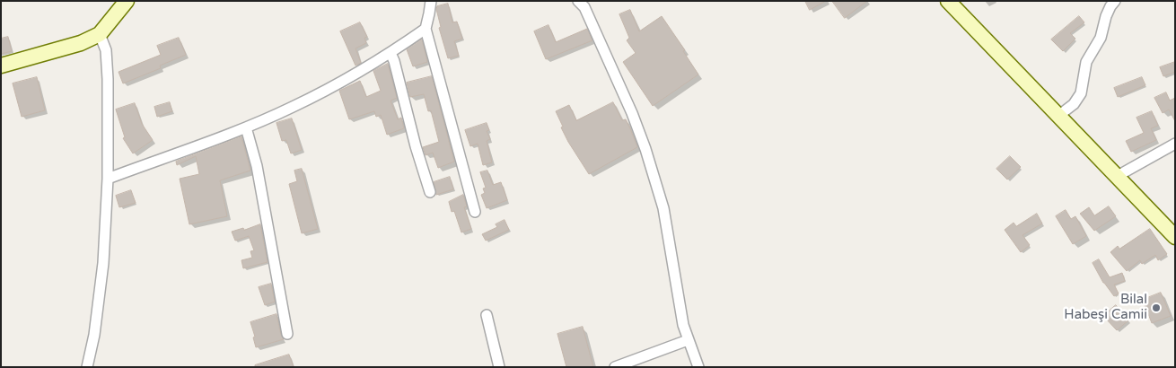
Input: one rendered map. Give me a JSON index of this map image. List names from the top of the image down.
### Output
{
  "places": ["Bilal Habeşi Camii"]
}
